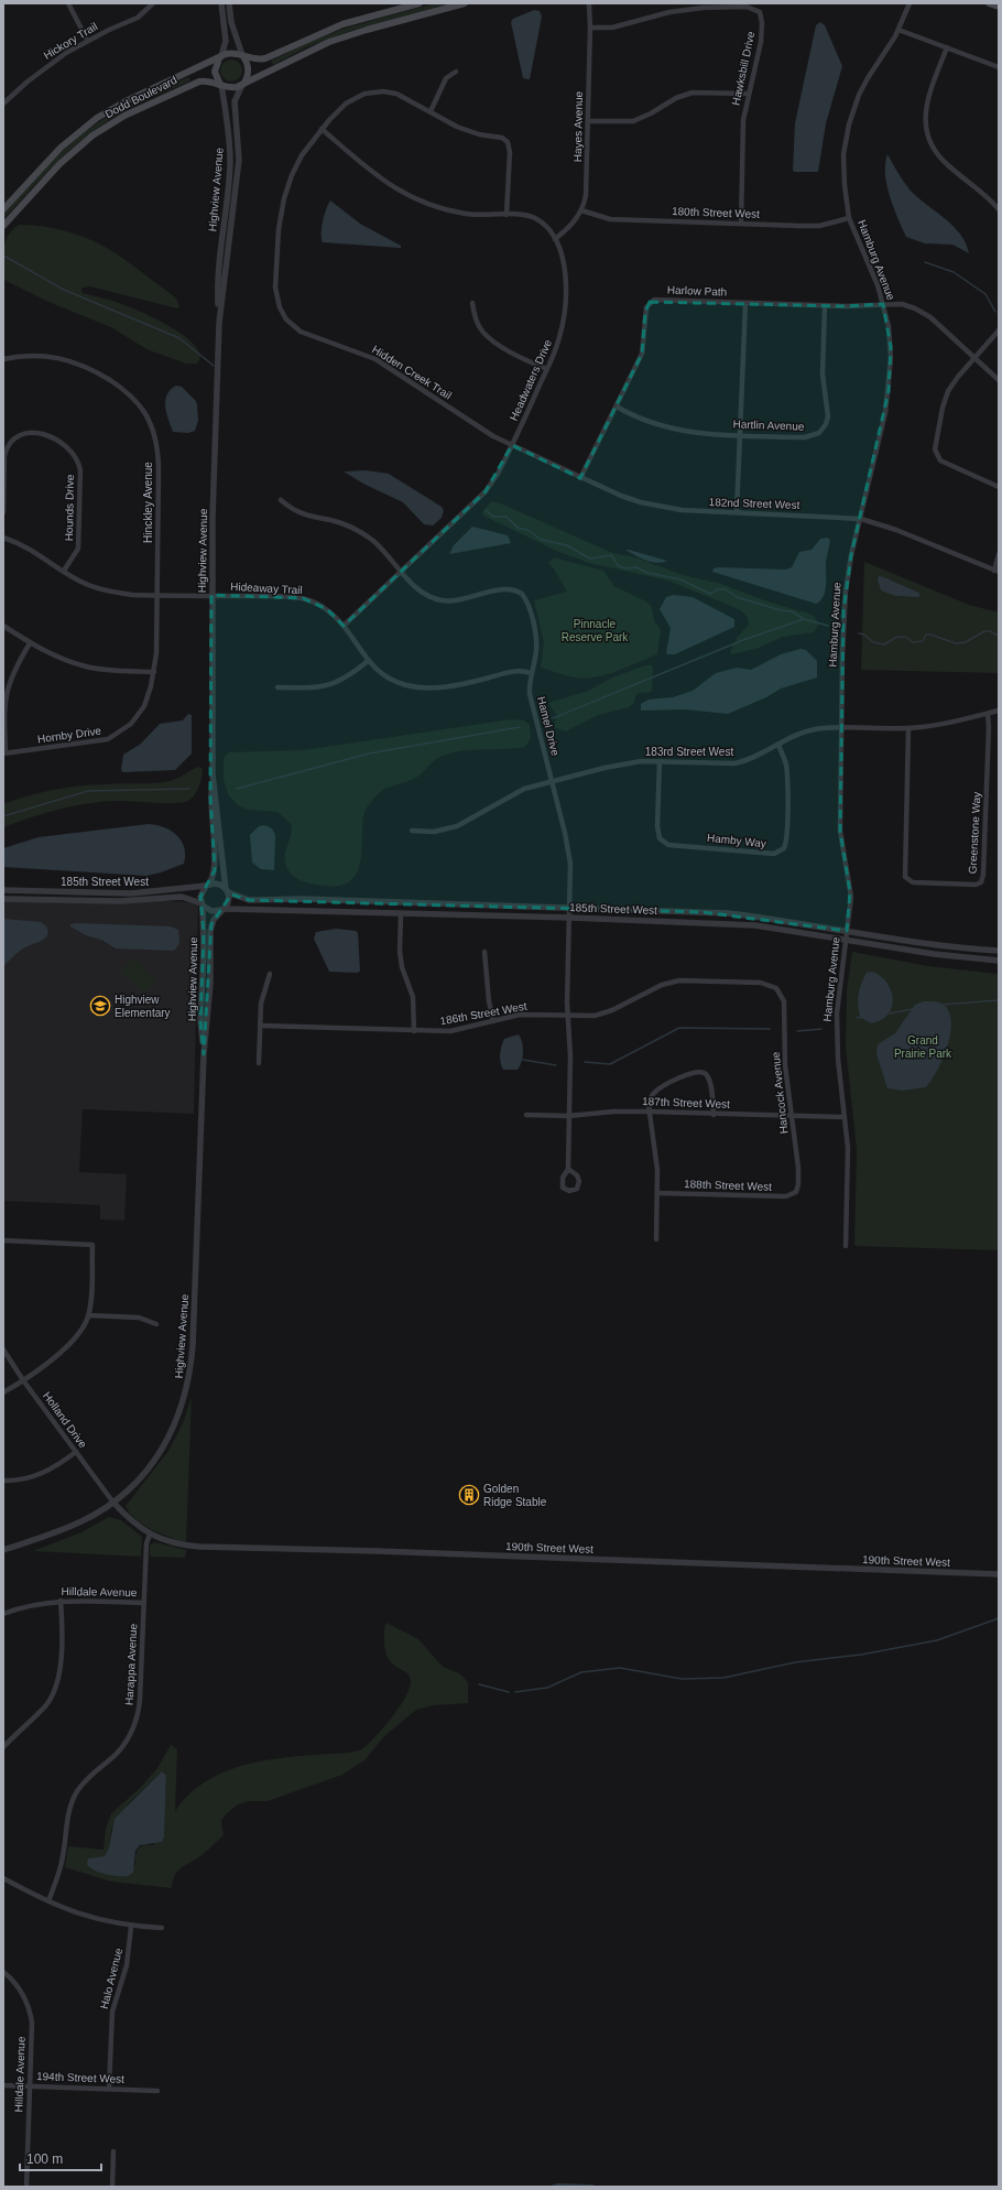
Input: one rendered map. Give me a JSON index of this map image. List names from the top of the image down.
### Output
{
  "streets": {
    "main road": ["Dodd Boulevard"],
    "street": [
      "Hickory Trail",
      "Hawksbill Drive",
      "Hayes Avenue",
      "Highview Avenue",
      "180th Street West",
      "Hamburg Avenue",
      "Harlow Path",
      "Hidden Creek Trail",
      "Headwaters Drive",
      "Hartlin Avenue",
      "Hinckley Avenue",
      "182nd Street West",
      "Hounds Drive",
      "Hideaway Trail",
      "Hamel Drive",
      "Hornby Drive",
      "183rd Street West",
      "Greenstone Way",
      "Hamby Way",
      "185th Street West",
      "186th Street West",
      "Hancock Avenue",
      "187th Street West",
      "188th Street West",
      "Holland Drive",
      "190th Street West",
      "Hilldale Avenue",
      "Harappa Avenue",
      "Halo Avenue",
      "194th Street West"
    ]
  },
  "crossings": [
    ["Hawksbill Drive", "Hayes Avenue"],
    ["Hawksbill Drive", "180th Street West"],
    ["Dodd Boulevard", "Highview Avenue"],
    ["Hayes Avenue", "180th Street West"],
    ["Hayes Avenue", "Headwaters Drive"],
    ["Highview Avenue", "Hideaway Trail"],
    ["Highview Avenue", "185th Street West"],
    ["Highview Avenue", "Holland Drive"],
    ["Highview Avenue", "190th Street West"],
    ["180th Street West", "Hamburg Avenue"],
    ["Hamburg Avenue", "Harlow Path"],
    ["Hamburg Avenue", "182nd Street West"],
    ["Hamburg Avenue", "183rd Street West"],
    ["Hamburg Avenue", "185th Street West"],
    ["Hamburg Avenue", "187th Street West"],
    ["Harlow Path", "Hartlin Avenue"],
    ["Harlow Path", "182nd Street West"],
    ["Hidden Creek Trail", "Headwaters Drive"],
    ["Hidden Creek Trail", "182nd Street West"],
    ["Headwaters Drive", "182nd Street West"],
    ["Headwaters Drive", "Hideaway Trail"],
    ["Headwaters Drive", "Hamel Drive"],
    ["Hinckley Avenue", "Hideaway Trail"],
    ["Hinckley Avenue", "Hornby Drive"],
    ["Hounds Drive", "Hideaway Trail"],
    ["Hideaway Trail", "Hamel Drive"],
    ["Hideaway Trail", "Hornby Drive"],
    ["Hamel Drive", "183rd Street West"],
    ["Hamel Drive", "185th Street West"],
    ["Hamel Drive", "186th Street West"],
    ["Hamel Drive", "187th Street West"],
    ["183rd Street West", "Greenstone Way"],
    ["183rd Street West", "Hamby Way"],
    ["186th Street West", "Hancock Avenue"],
    ["Hancock Avenue", "187th Street West"],
    ["Hancock Avenue", "188th Street West"],
    ["Holland Drive", "190th Street West"],
    ["190th Street West", "Harappa Avenue"],
    ["Hilldale Avenue", "Harappa Avenue"],
    ["Hilldale Avenue", "194th Street West"],
    ["Halo Avenue", "194th Street West"]
  ],
  "parks": ["Pinnacle Reserve Park", "Grand Prairie Park"],
  "places": {
    "school or university": ["Highview Elementary"],
    "building": ["Golden Ridge Stable"]
  },
  "scale_bar": "100 m"
}
